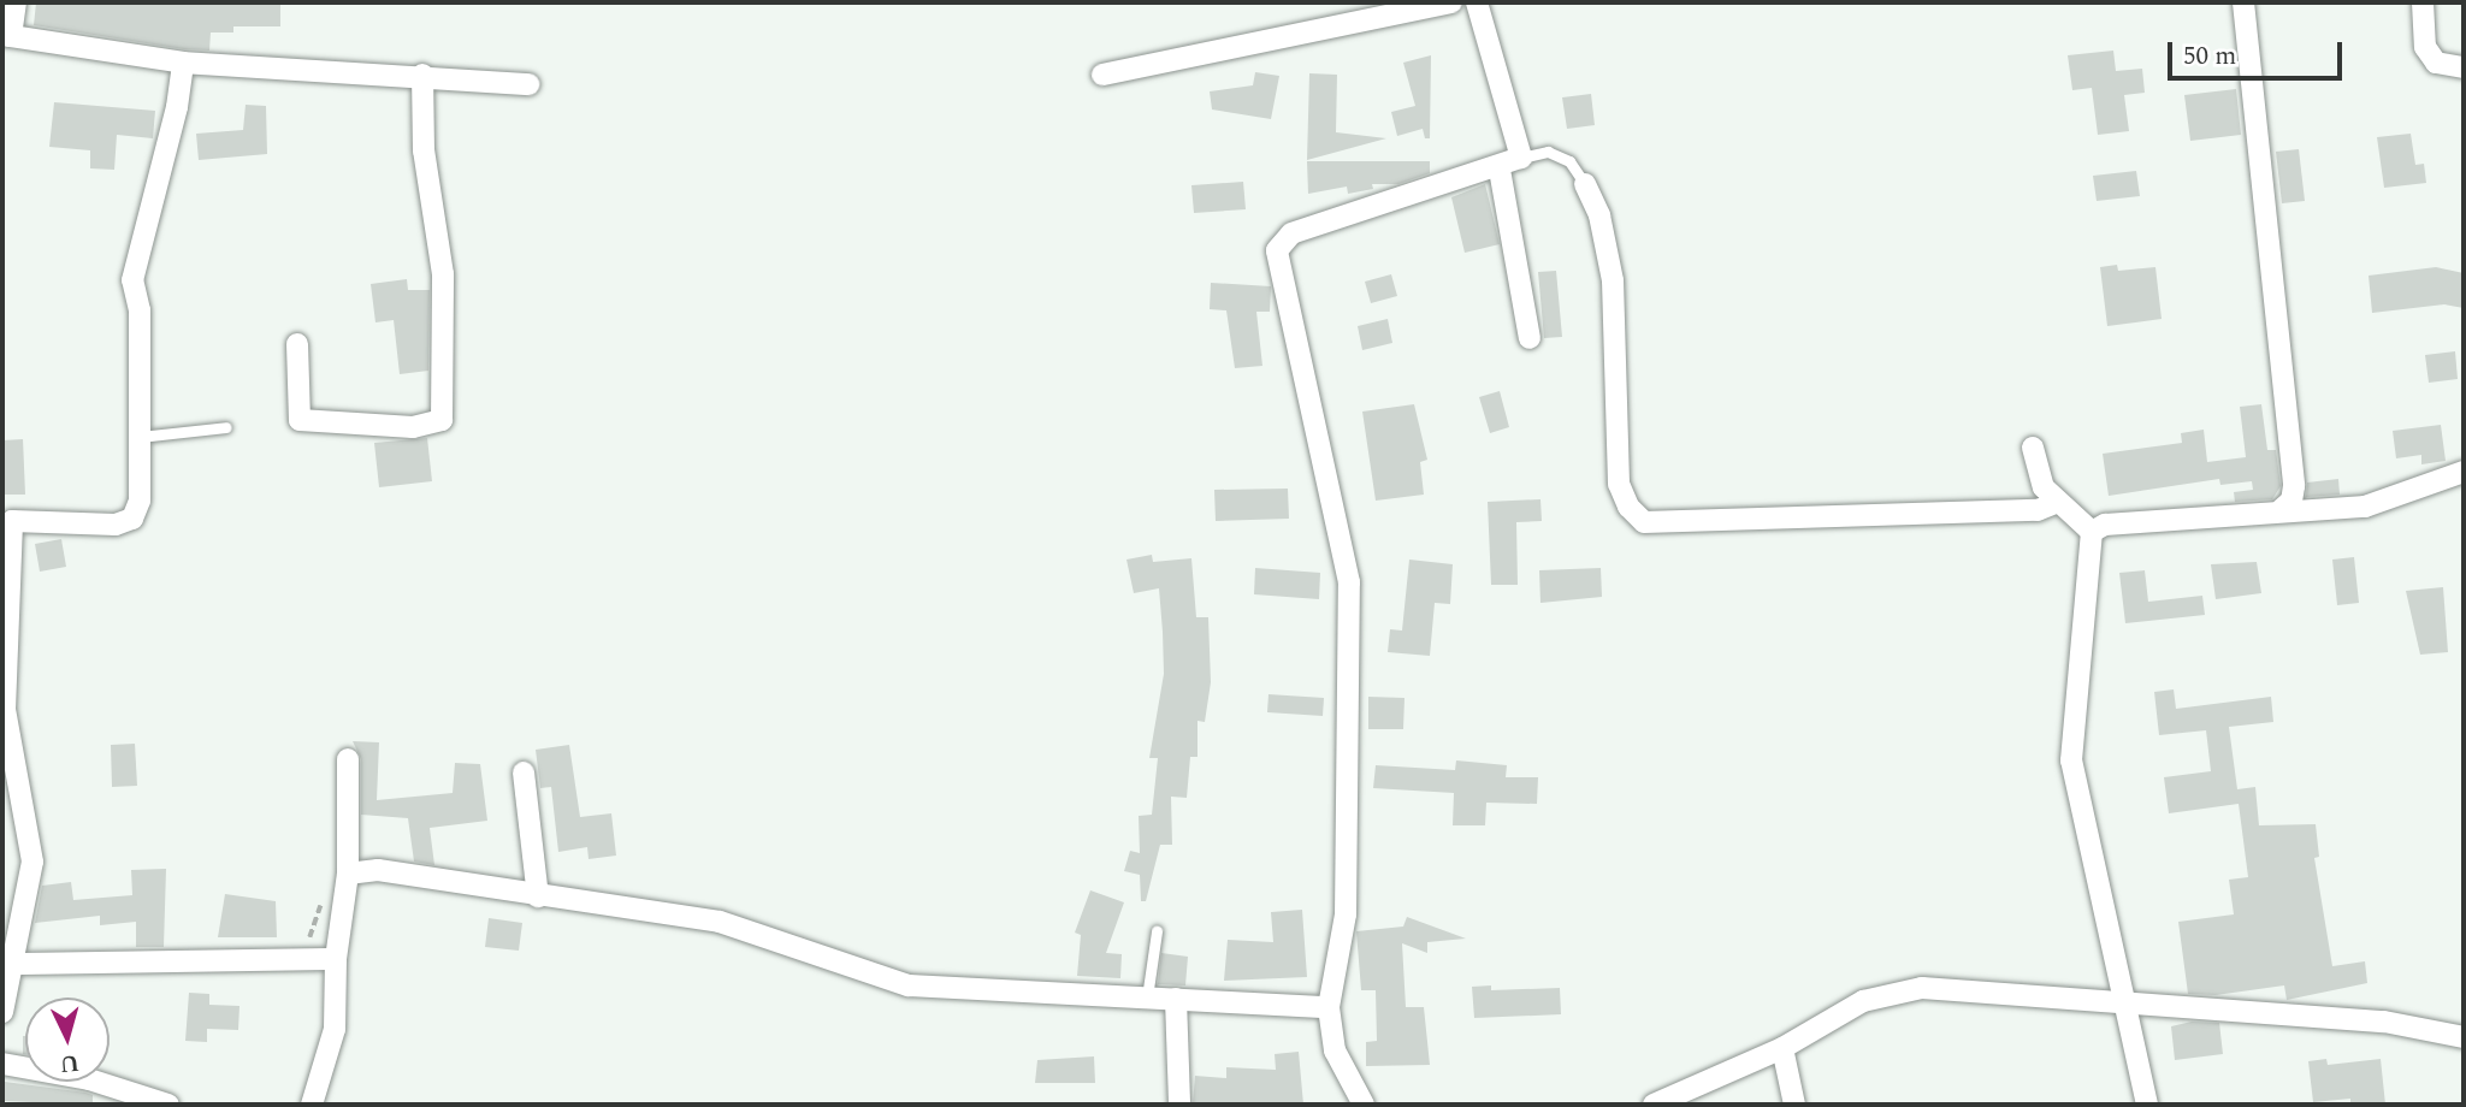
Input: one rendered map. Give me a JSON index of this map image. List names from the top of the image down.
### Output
{
  "scale_bar": "50 m",
  "north": "bottom"
}
